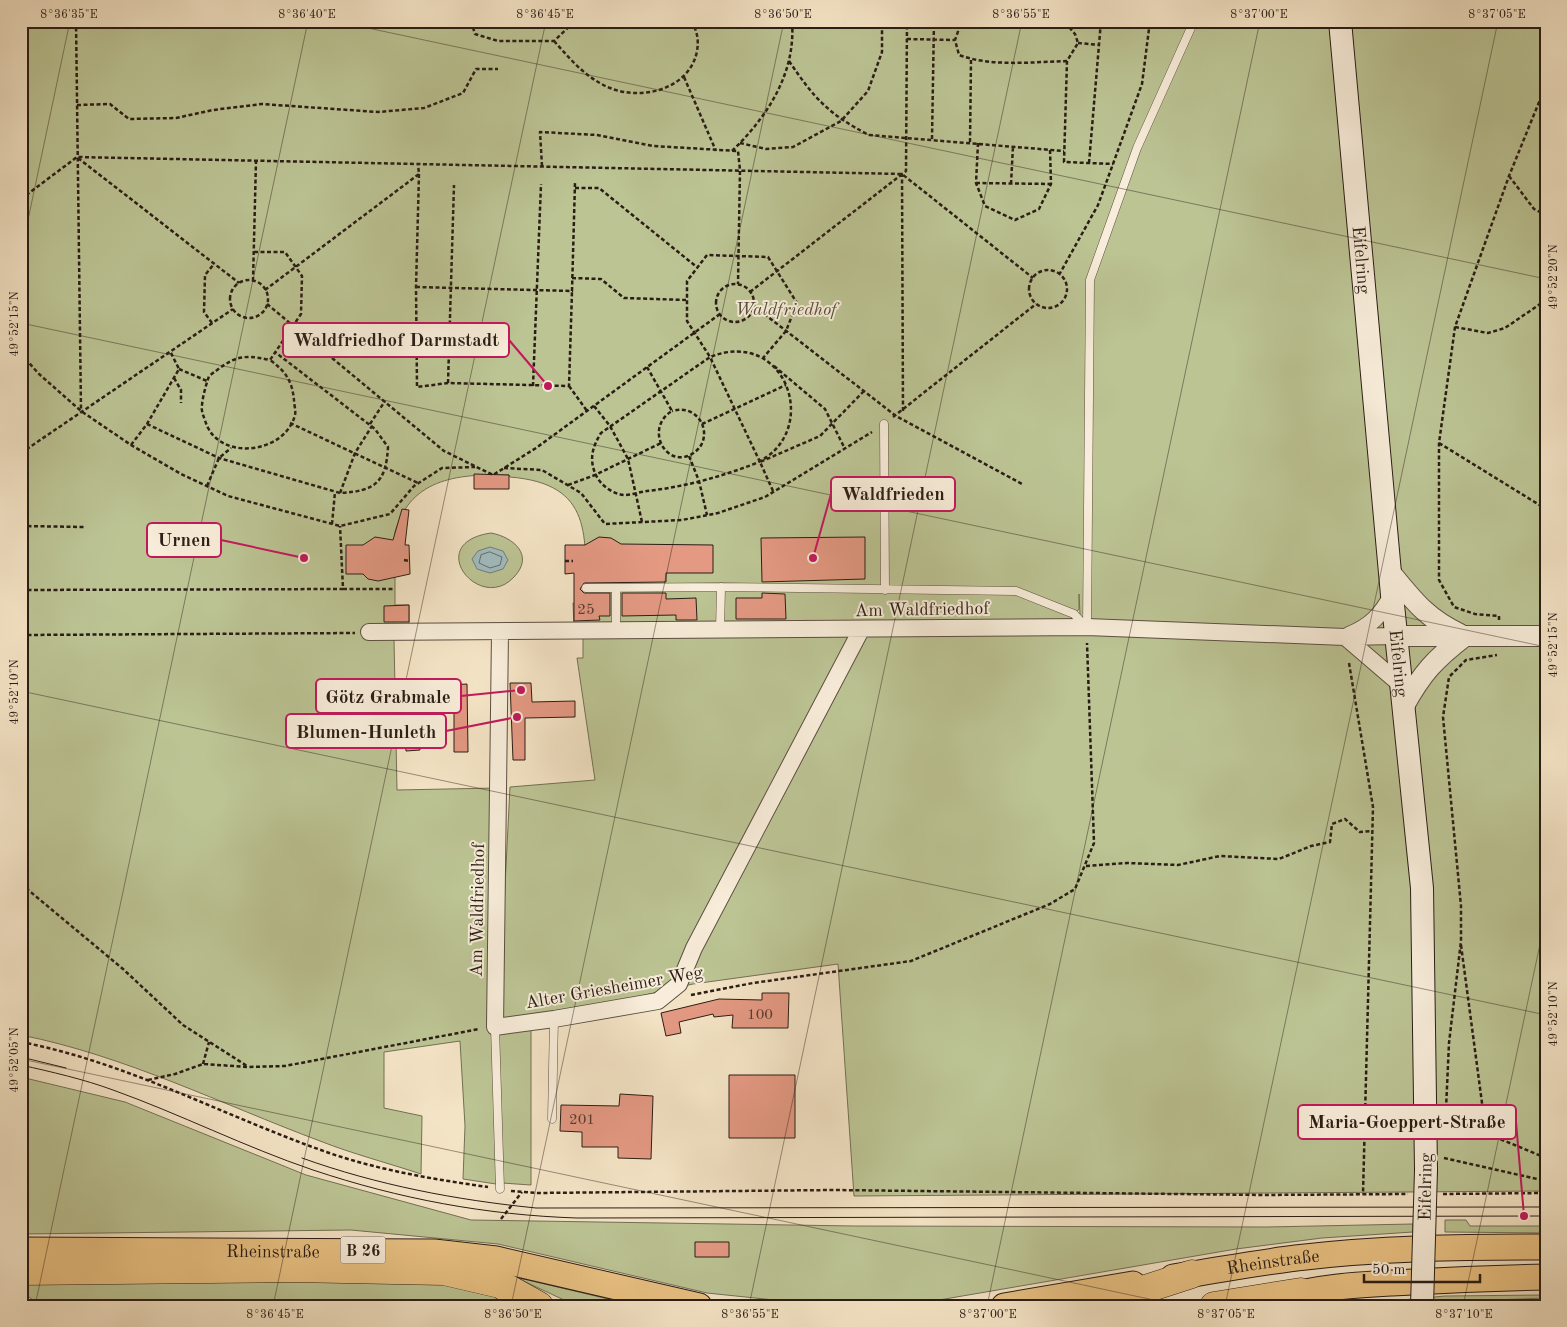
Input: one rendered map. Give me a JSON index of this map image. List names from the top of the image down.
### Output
{
  "streets": {
    "main road": ["Eifelring", "Rheinstraße", "B 26"],
    "street": ["Am Waldfriedhof", "Alter Griesheimer Weg"]
  },
  "crossings": [
    ["Eifelring", "Am Waldfriedhof"],
    ["Am Waldfriedhof", "Alter Griesheimer Weg"]
  ],
  "parks": ["Waldfriedhof"],
  "places": [
    "Waldfriedhof Darmstadt",
    "Urnen",
    "Waldfrieden",
    "Götz Grabmale",
    "Blumen-Hunleth",
    "Maria-Goeppert-Straße"
  ],
  "house_numbers": ["25", "100", "201"],
  "scale_bar": "50 m",
  "coordinates": [
    "8°36'35\"E",
    "8°36'40\"E",
    "8°36'45\"E",
    "8°36'50\"E",
    "8°36'55\"E",
    "8°37'00\"E",
    "8°37'05\"E",
    "49°52'20\"N",
    "49°52'15\"N",
    "49°52'10\"N",
    "49°52'05\"N",
    "8°37'10\"E"
  ]
}
